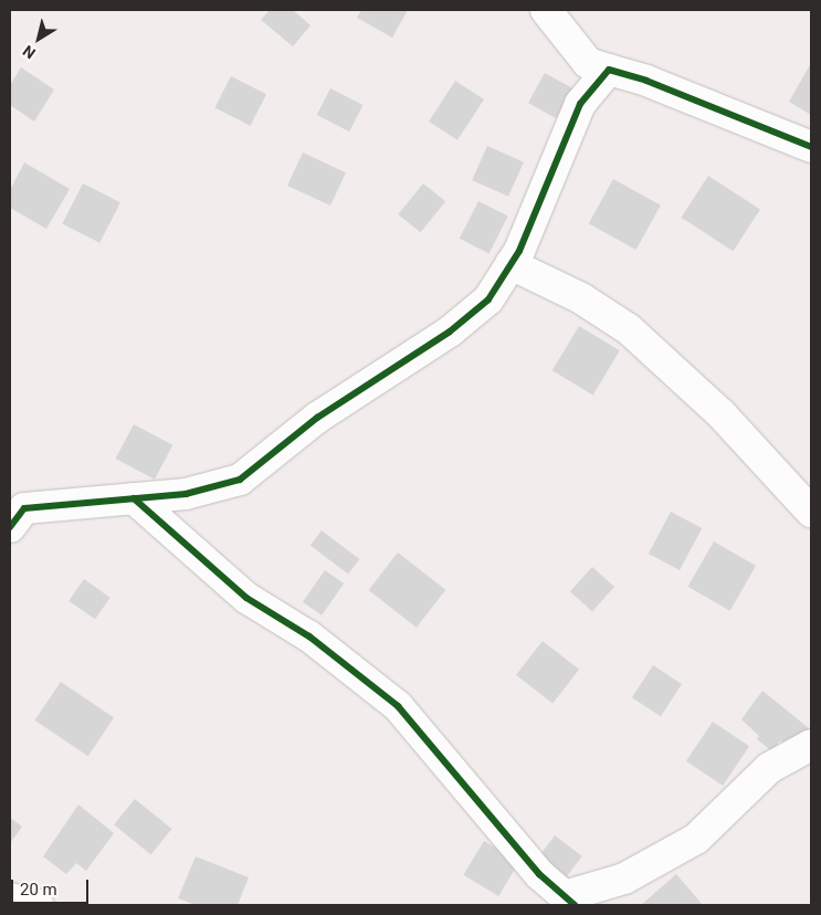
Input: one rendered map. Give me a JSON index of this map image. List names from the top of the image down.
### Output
{
  "scale_bar": "20 m",
  "north": "bottom left"
}
